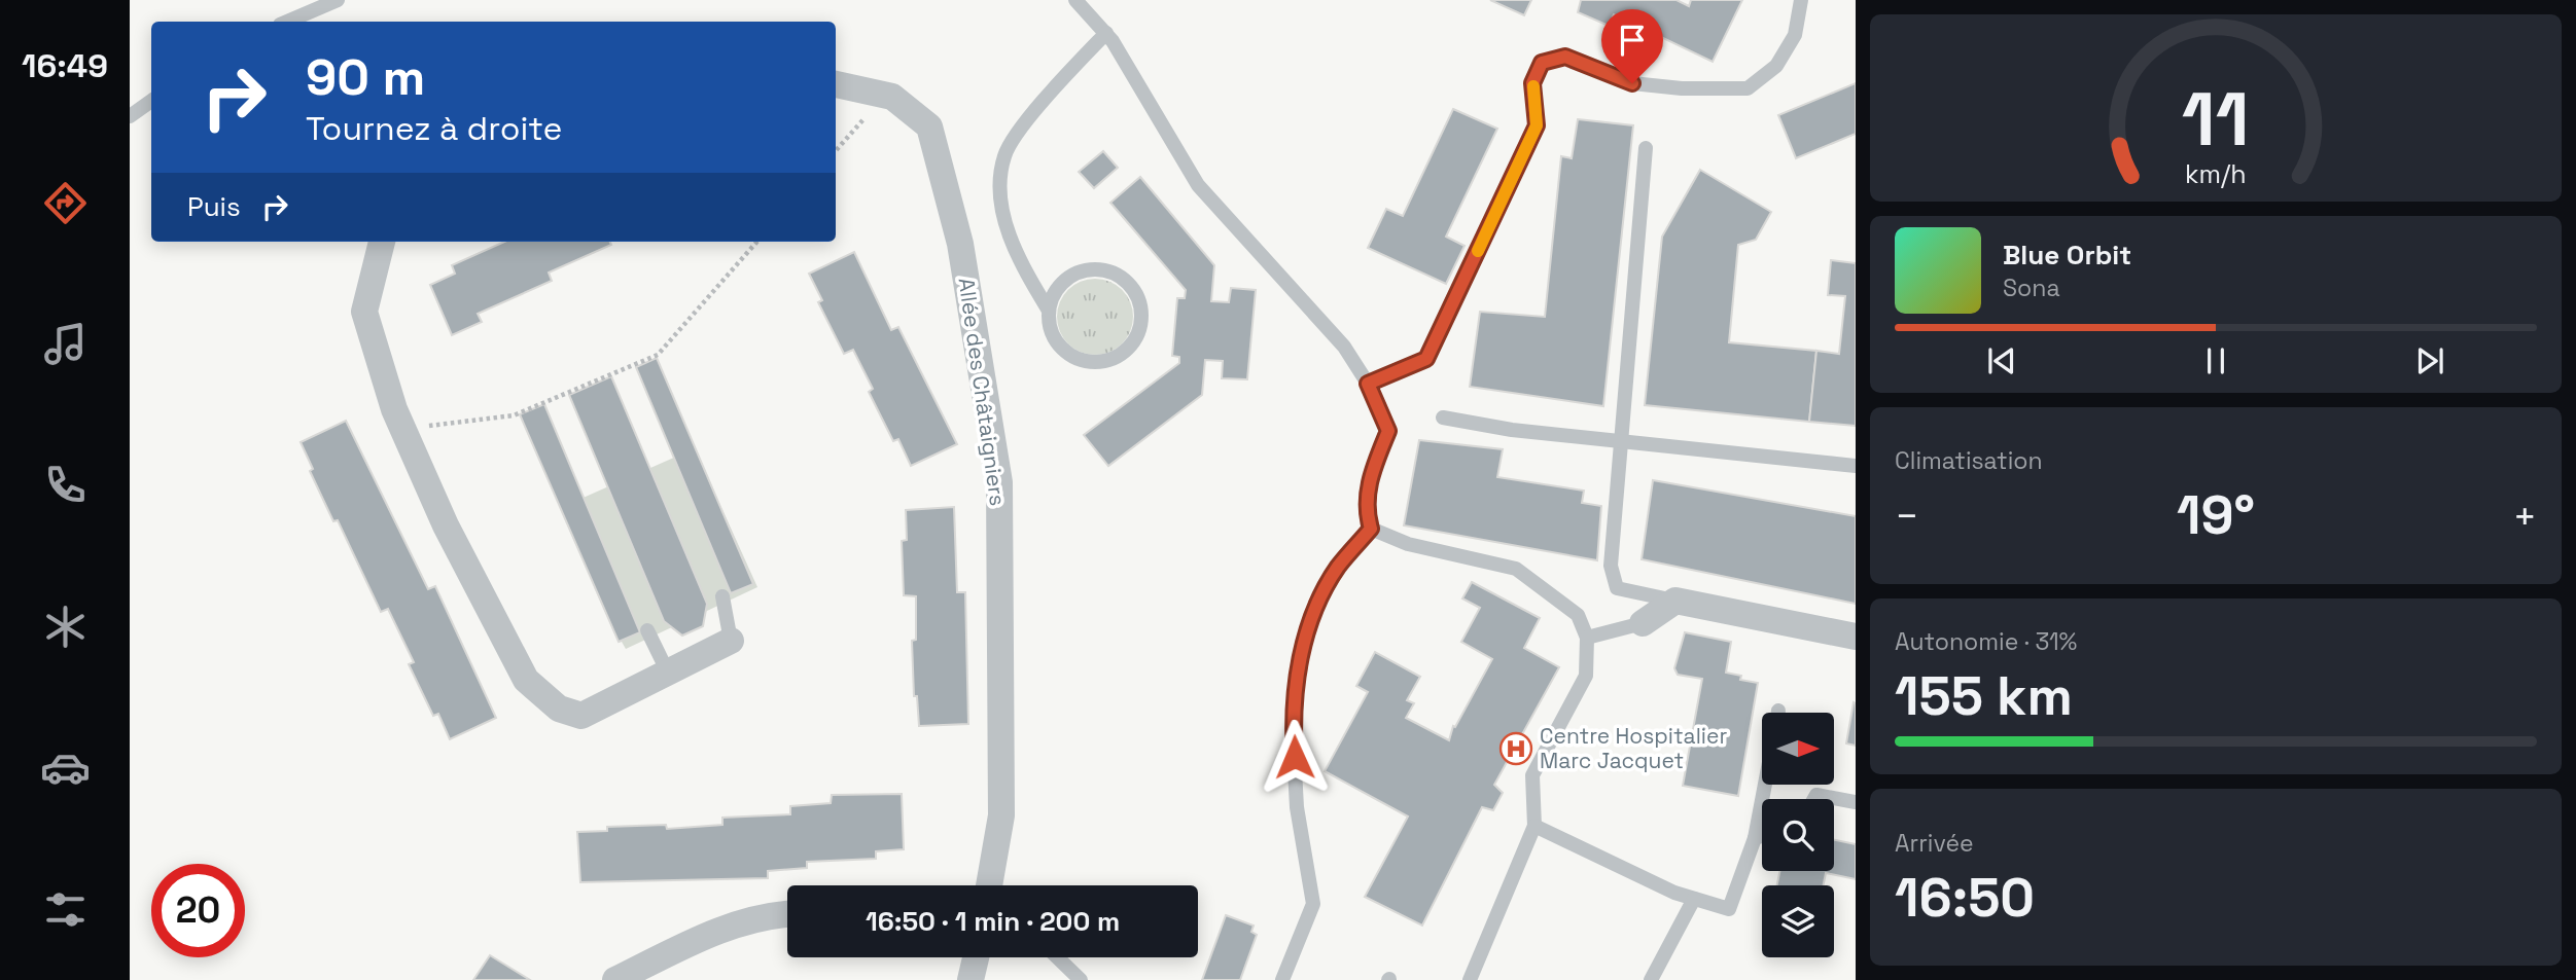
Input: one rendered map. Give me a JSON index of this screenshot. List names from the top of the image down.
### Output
{
  "streets": {
    "street": ["Allée des Châtaigniers"]
  },
  "places": {
    "hospital": ["Centre Hospitalier Marc Jacquet"]
  },
  "north": "right",
  "page": {
    "tabs": "16:49",
    "turn": ["90 m", "Tournez à droite"],
    "then": "Puis",
    "song": ["Blue Orbit", "Sona"],
    "tile": [
      "Climatisation",
      ["Autonomie · 31%", "155 km"],
      ["Arrivée", "16:50"]
    ],
    "heat": ["−", "19°", "+"],
    "limit": "20",
    "trip": "16:50 · 1 min · 200 m",
    "gauge": ["11", "km/h"]
  }
}
